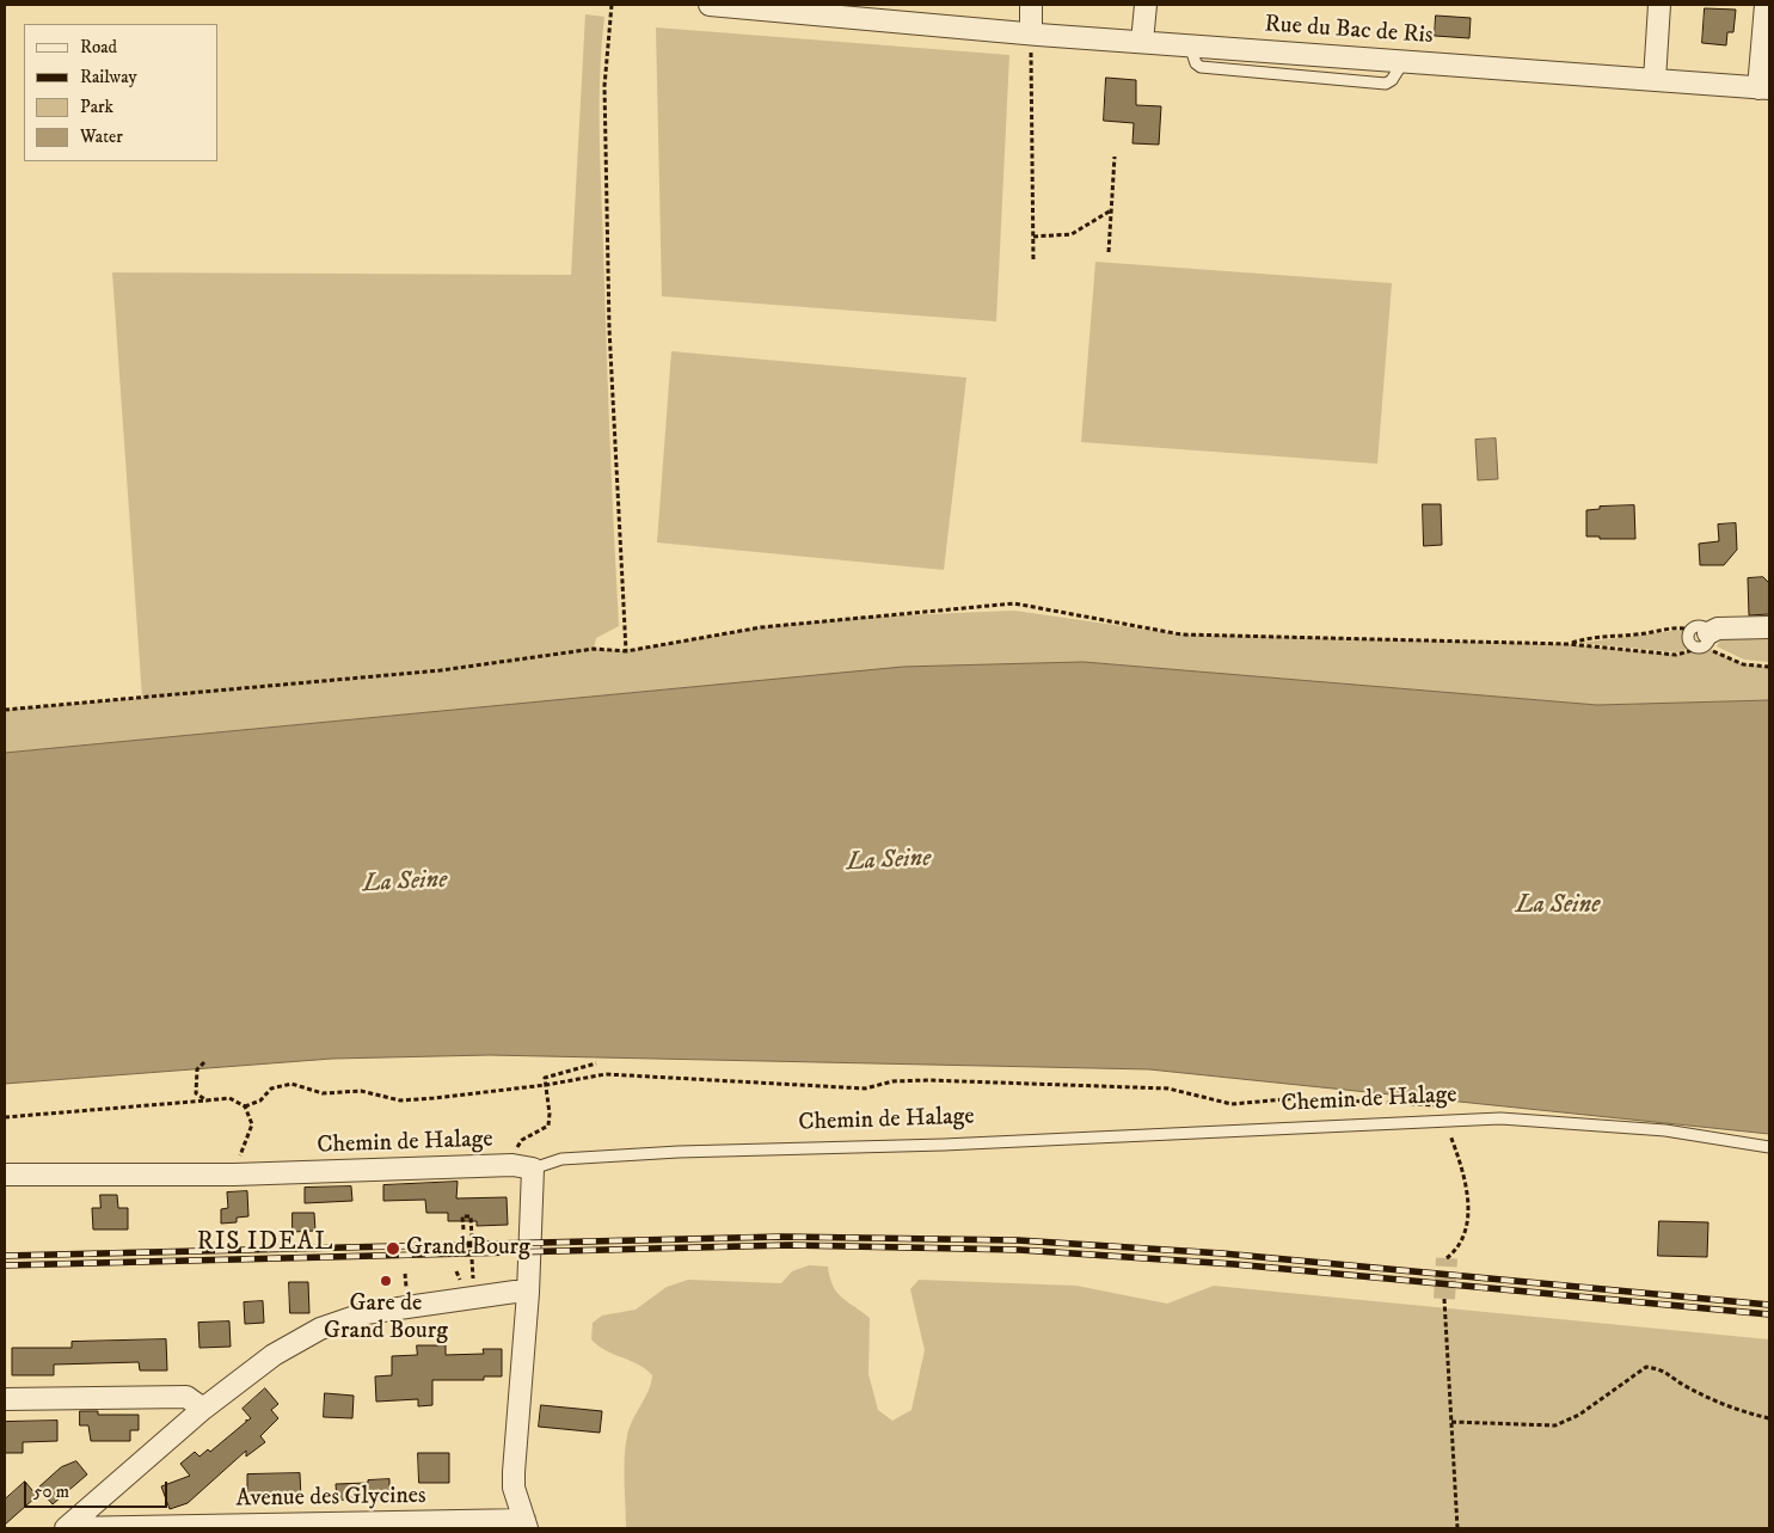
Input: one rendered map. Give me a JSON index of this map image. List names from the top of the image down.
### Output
{
  "streets": {
    "street": ["Rue du Bac de Ris", "Chemin de Halage", "Avenue des Glycines"]
  },
  "districts": ["RIS IDEAL"],
  "water": ["La Seine"],
  "places": ["Grand Bourg", "Gare de Grand Bourg"],
  "legend": [
    "Road",
    "Railway",
    "Park",
    "Water"
  ],
  "scale_bar": "50 m"
}
